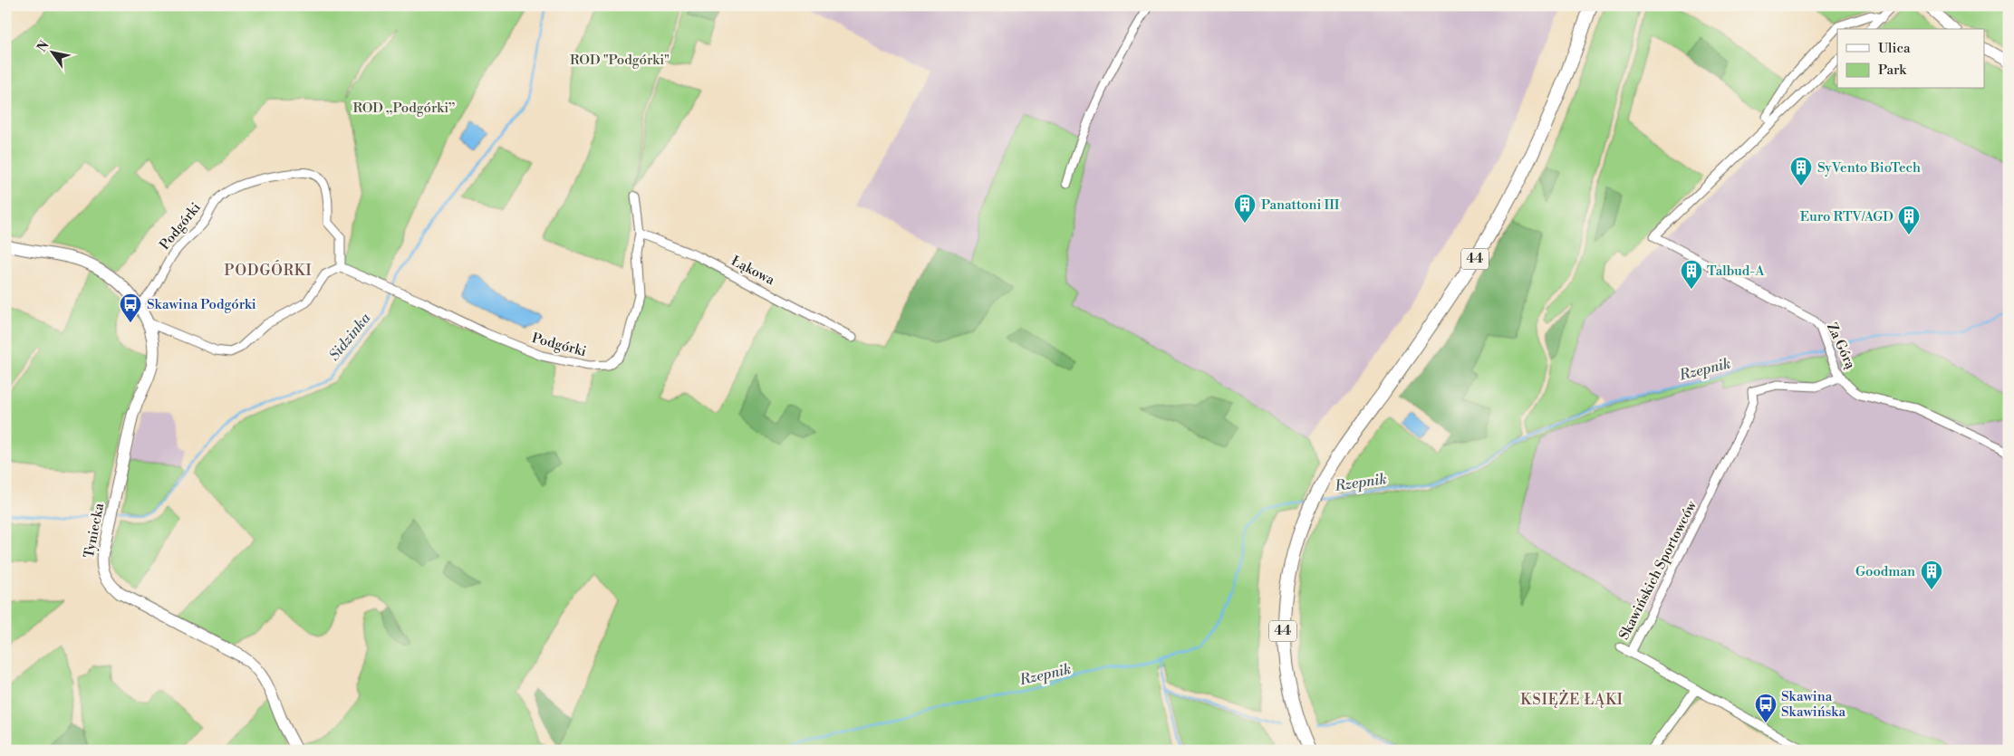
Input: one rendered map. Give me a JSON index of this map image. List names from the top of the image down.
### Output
{
  "streets": {
    "main road": ["44"],
    "street": [
      "Podgórki",
      "Łąkowa",
      "Za Górą",
      "Tyniecka",
      "Skawińskich Sportowców"
    ]
  },
  "crossings": [
    ["Podgórki", "Łąkowa"],
    ["Podgórki", "Tyniecka"],
    ["Za Górą", "Skawińskich Sportowców"]
  ],
  "districts": ["PODGÓRKI", "KSIĘŻE ŁĄKI"],
  "water": ["Sidzinka", "Rzepnik"],
  "parks": ["ROD \"Podgórki\"", "ROD „Podgórki”"],
  "places": {
    "building": [
      "SyVento BioTech",
      "Panattoni III",
      "Euro RTV/AGD",
      "Talbud-A",
      "Goodman"
    ],
    "bus stop": ["Skawina Podgórki", "Skawina Skawińska"]
  },
  "legend": ["Ulica", "Park"],
  "north": "top left"
}
